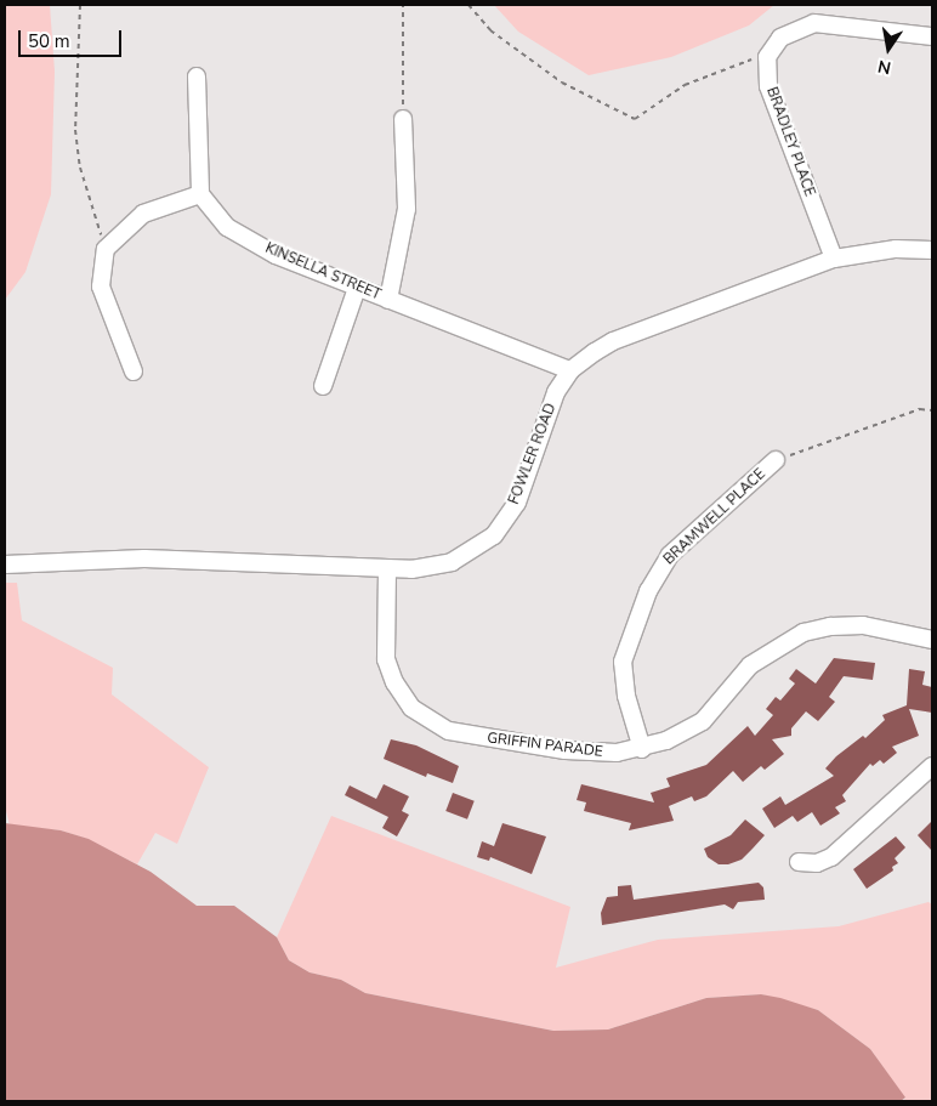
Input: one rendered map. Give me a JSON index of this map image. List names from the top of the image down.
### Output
{
  "streets": {
    "street": [
      "BRADLEY PLACE",
      "KINSELLA STREET",
      "FOWLER ROAD",
      "BRAMWELL PLACE",
      "GRIFFIN PARADE"
    ]
  },
  "crossings": [
    ["BRADLEY PLACE", "FOWLER ROAD"],
    ["KINSELLA STREET", "FOWLER ROAD"],
    ["FOWLER ROAD", "GRIFFIN PARADE"],
    ["BRAMWELL PLACE", "GRIFFIN PARADE"]
  ],
  "scale_bar": "50 m",
  "north": "bottom"
}
